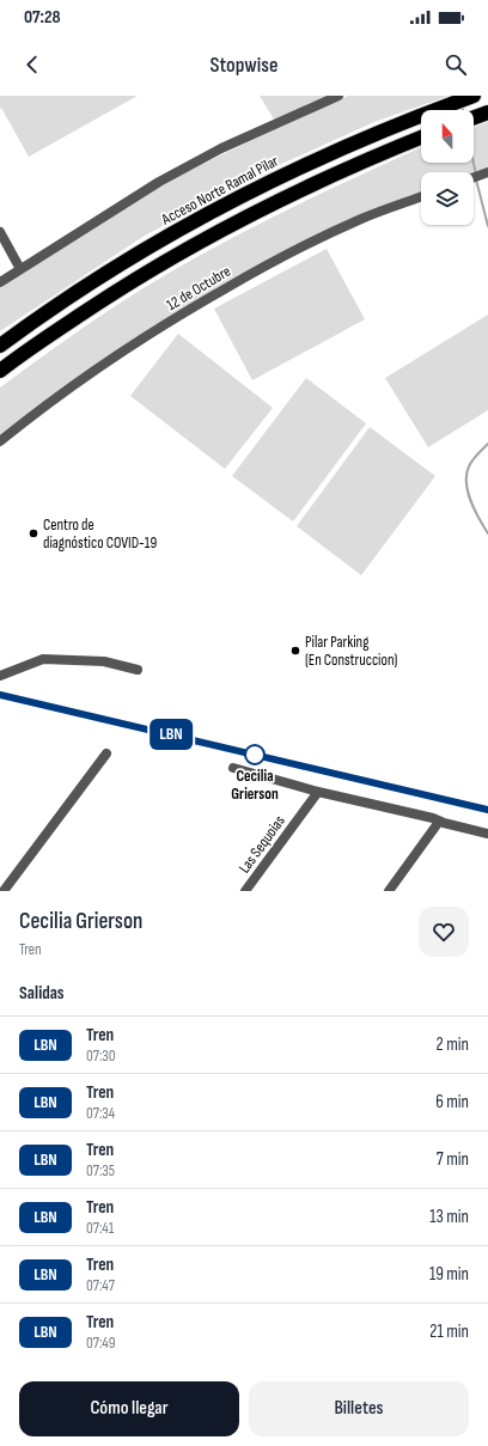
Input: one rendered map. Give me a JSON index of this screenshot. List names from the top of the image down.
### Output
{
  "streets": {
    "highway": ["Acceso Norte Ramal Pilar"],
    "street": ["12 de Octubre", "Las Sequoias"]
  },
  "places": ["Centro de diagnóstico COVID-19", "Pilar Parking (En Construccion)", "Cecilia Grierson"],
  "north": "top",
  "page": {
    "status": "07:28",
    "header": "Stopwise",
    "on_map": "LBN",
    "heading": [
      ["Cecilia Grierson", "Tren"],
      "Salidas"
    ],
    "list": [
      {
        "mark": "LBN",
        "name": "Tren",
        "note": "07:30",
        "value": "2 min"
      },
      {
        "mark": "LBN",
        "name": "Tren",
        "note": "07:34",
        "value": "6 min"
      },
      {
        "mark": "LBN",
        "name": "Tren",
        "note": "07:35",
        "value": "7 min"
      },
      {
        "mark": "LBN",
        "name": "Tren",
        "note": "07:41",
        "value": "13 min"
      },
      {
        "mark": "LBN",
        "name": "Tren",
        "note": "07:47",
        "value": "19 min"
      },
      {
        "mark": "LBN",
        "name": "Tren",
        "note": "07:49",
        "value": "21 min"
      }
    ],
    "buttons": ["Cómo llegar", "Billetes"]
  }
}
